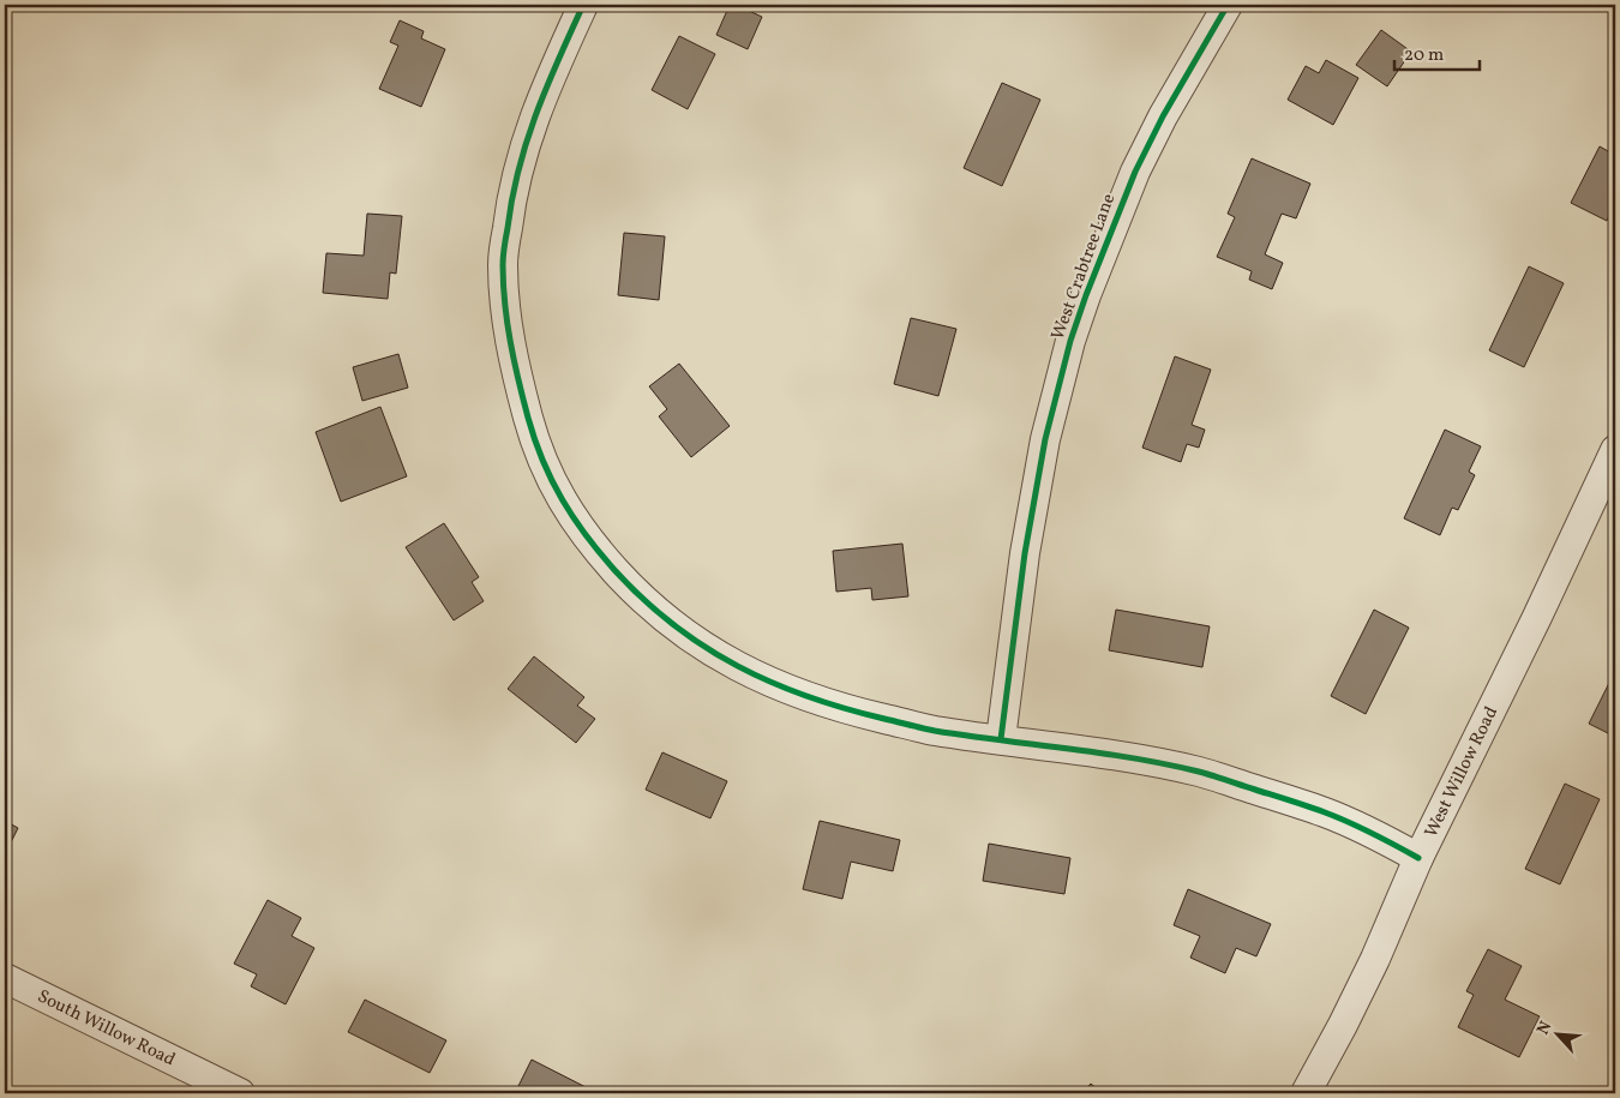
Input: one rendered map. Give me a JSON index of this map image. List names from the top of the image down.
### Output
{
  "streets": {
    "street": ["West Crabtree Lane", "West Willow Road", "South Willow Road"]
  },
  "scale_bar": "20 m",
  "north": "top left"
}
